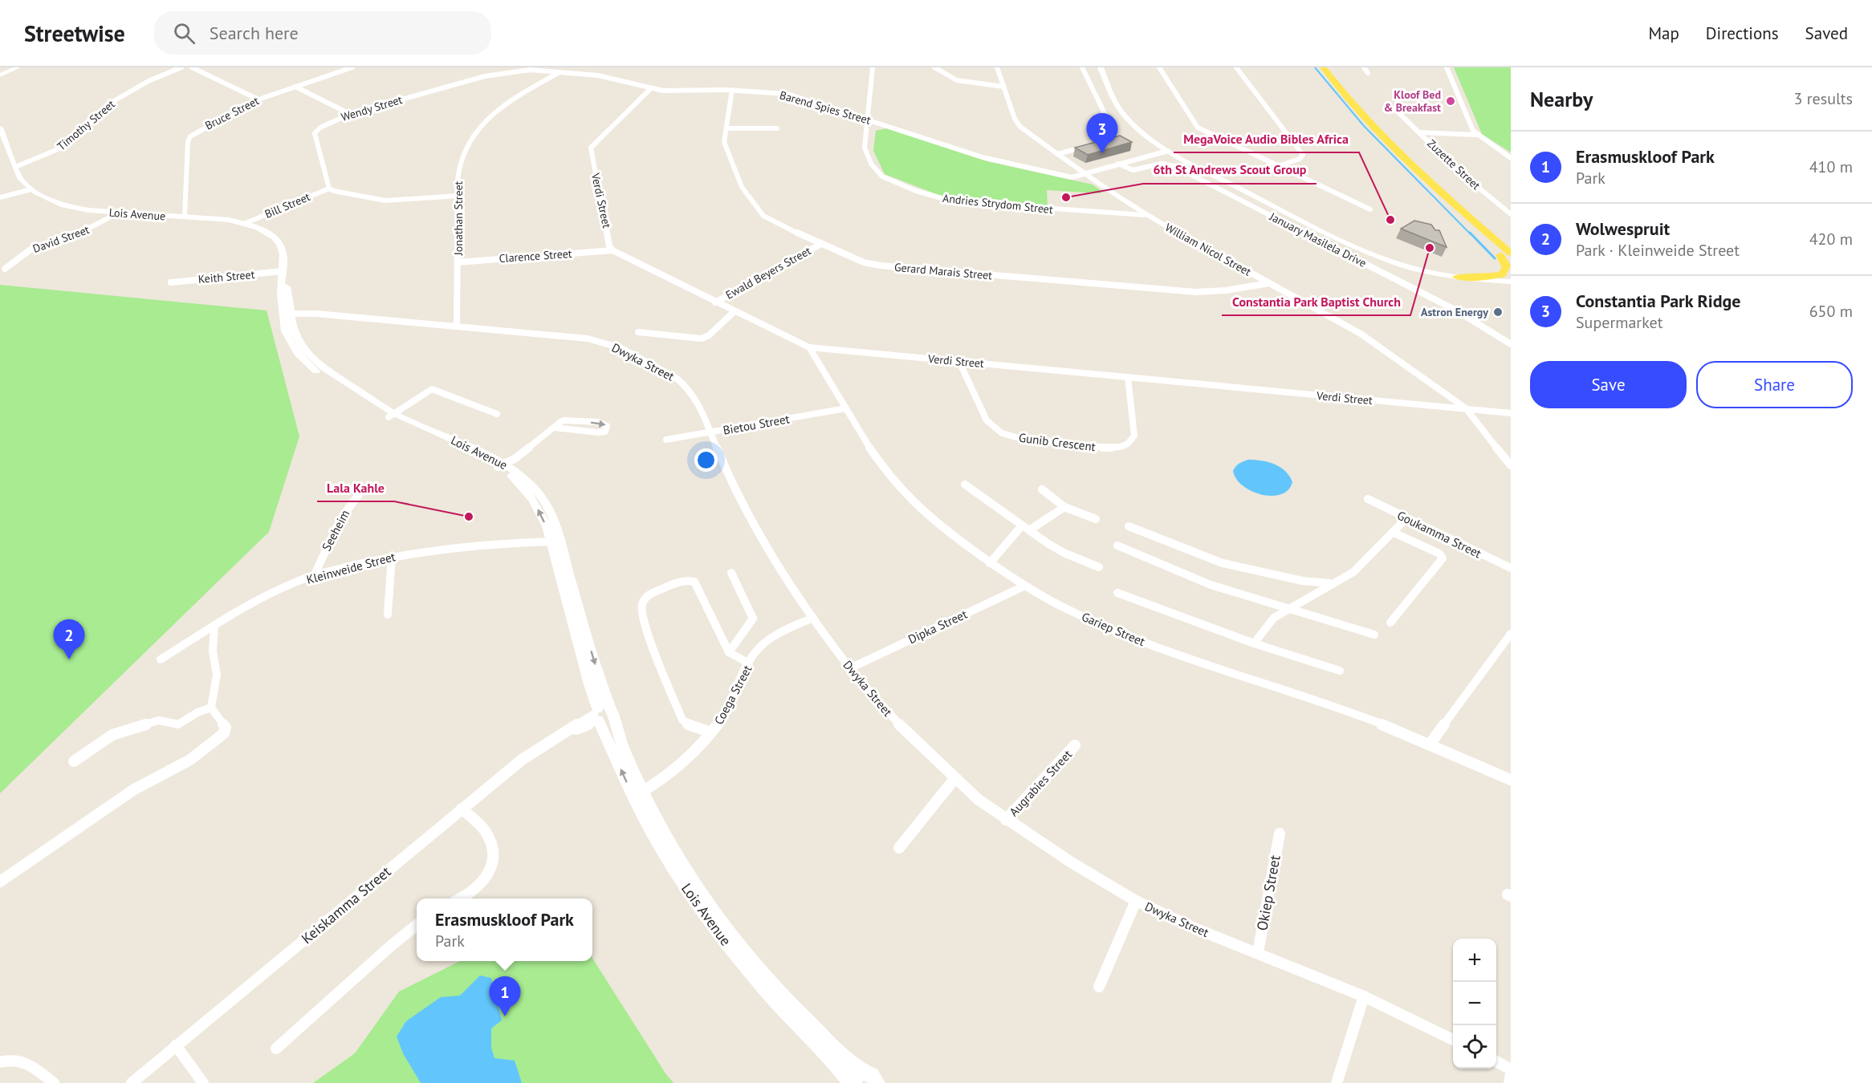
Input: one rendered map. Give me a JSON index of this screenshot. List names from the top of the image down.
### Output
{
  "streets": {
    "street": [
      "Barend Spies Street",
      "Wendy Street",
      "Bruce Street",
      "Timothy Street",
      "Zuzette Street",
      "Verdi Street",
      "Andries Strydom Street",
      "Bill Street",
      "Lois Avenue",
      "Jonathan Street",
      "David Street",
      "January Masilela Drive",
      "William Nicol Street",
      "Clarence Street",
      "Gerard Marais Street",
      "Ewald Beyers Street",
      "Keith Street",
      "Dwyka Street",
      "Bietou Street",
      "Gunib Crescent",
      "Seeheim",
      "Goukamma Street",
      "Kleinweide Street",
      "Dipka Street",
      "Gariep Street",
      "Coega Street",
      "Augrabies Street",
      "Okiep Street",
      "Keiskamma Street"
    ]
  },
  "crossings": [
    ["Barend Spies Street", "Wendy Street"],
    ["Barend Spies Street", "Verdi Street"],
    ["Barend Spies Street", "Andries Strydom Street"],
    ["Barend Spies Street", "Jonathan Street"],
    ["Barend Spies Street", "January Masilela Drive"],
    ["Barend Spies Street", "William Nicol Street"],
    ["Barend Spies Street", "Gerard Marais Street"],
    ["Wendy Street", "Bill Street"],
    ["Wendy Street", "Jonathan Street"],
    ["Bruce Street", "Lois Avenue"],
    ["Timothy Street", "Lois Avenue"],
    ["Verdi Street", "William Nicol Street"],
    ["Verdi Street", "Clarence Street"],
    ["Verdi Street", "Ewald Beyers Street"],
    ["Verdi Street", "Gunib Crescent"],
    ["Verdi Street", "Gariep Street"],
    ["Andries Strydom Street", "William Nicol Street"],
    ["Bill Street", "Lois Avenue"],
    ["Lois Avenue", "David Street"],
    ["Lois Avenue", "Keith Street"],
    ["Lois Avenue", "Dwyka Street"],
    ["Lois Avenue", "Kleinweide Street"],
    ["Lois Avenue", "Coega Street"],
    ["Lois Avenue", "Keiskamma Street"],
    ["Jonathan Street", "Clarence Street"],
    ["Jonathan Street", "Dwyka Street"],
    ["William Nicol Street", "Gerard Marais Street"],
    ["Gerard Marais Street", "Ewald Beyers Street"],
    ["Dwyka Street", "Bietou Street"],
    ["Dwyka Street", "Dipka Street"],
    ["Dwyka Street", "Coega Street"],
    ["Dwyka Street", "Augrabies Street"],
    ["Dwyka Street", "Okiep Street"],
    ["Bietou Street", "Gariep Street"],
    ["Seeheim", "Kleinweide Street"],
    ["Dipka Street", "Gariep Street"]
  ],
  "places": [
    "Kloof Bed & Breakfast",
    "6th St Andrews Scout Group",
    "MegaVoice Audio Bibles Africa",
    "Constantia Park Baptist Church",
    "Astron Energy",
    "Lala Kahle"
  ],
  "page": {
    "header": "Streetwise",
    "search": "Search here",
    "nav": ["Map", "Directions", "Saved"],
    "heading": ["Nearby", "3 results"],
    "pins": ["3", "2", "1"],
    "list": [
      {
        "mark": "1",
        "name": "Erasmuskloof Park",
        "note": "Park",
        "value": "410 m"
      },
      {
        "mark": "2",
        "name": "Wolwespruit",
        "note": "Park · Kleinweide Street",
        "value": "420 m"
      },
      {
        "mark": "3",
        "name": "Constantia Park Ridge",
        "note": "Supermarket",
        "value": "650 m"
      }
    ],
    "buttons": ["Save", "Share"],
    "popup": ["Erasmuskloof Park", "Park"],
    "map_buttons": ["+", "−"]
  }
}
